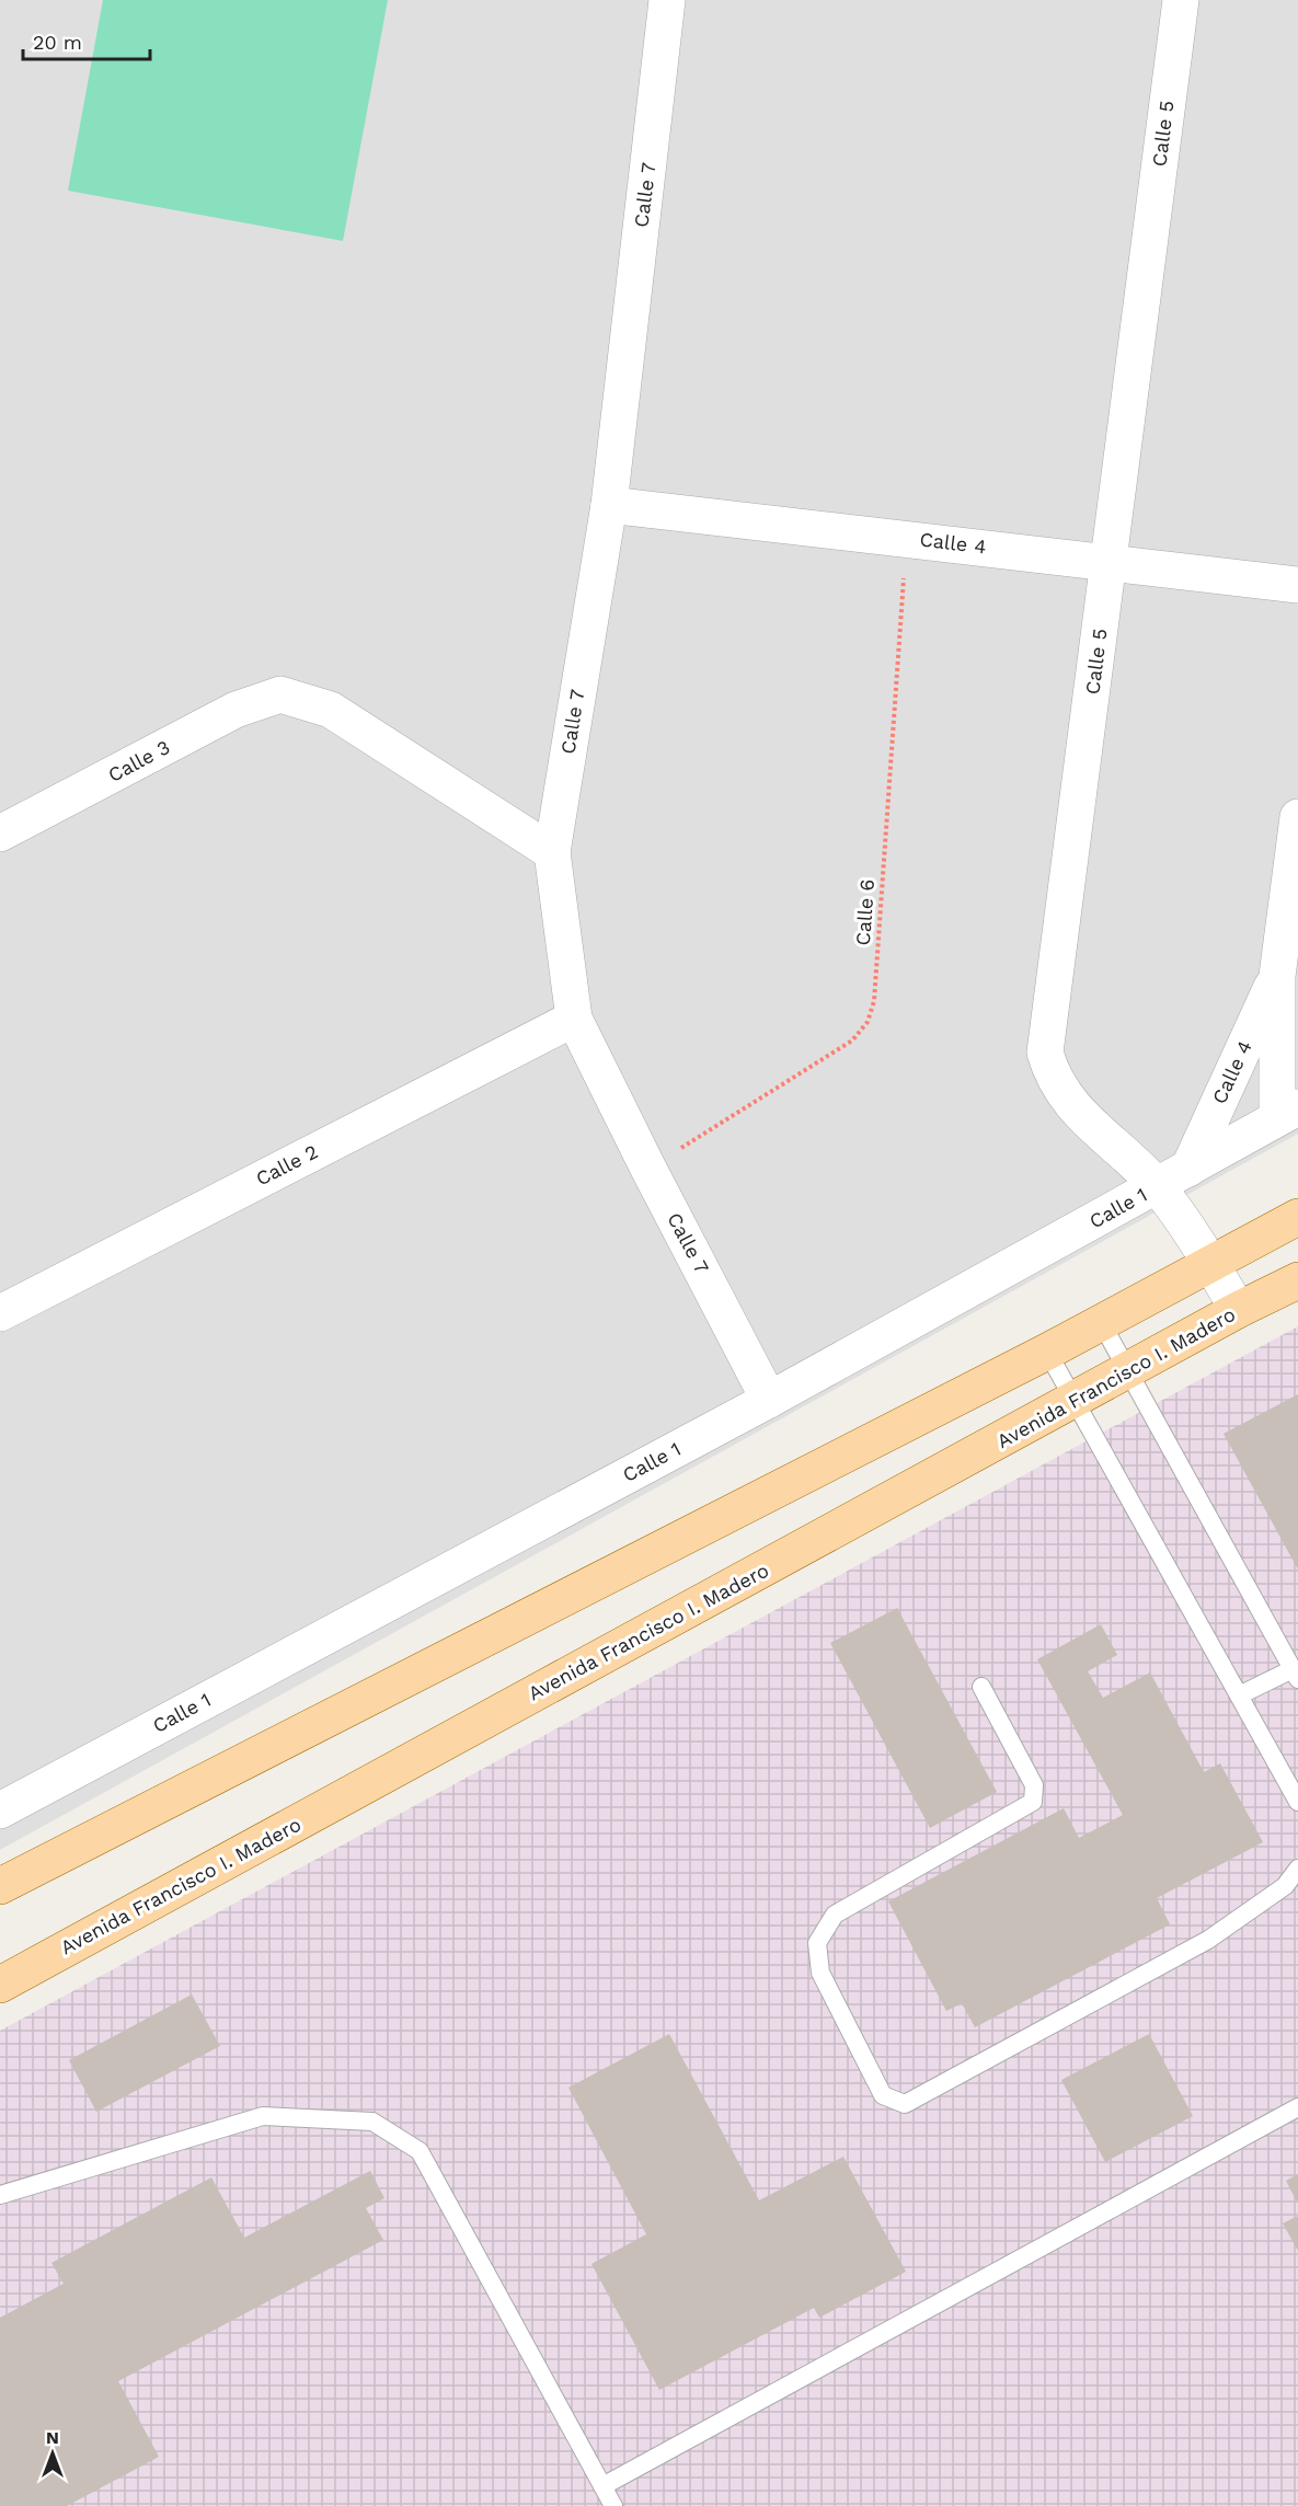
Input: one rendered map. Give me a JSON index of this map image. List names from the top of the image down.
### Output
{
  "streets": {
    "main road": ["Avenida Francisco I. Madero"],
    "street": [
      "Calle 5",
      "Calle 7",
      "Calle 4",
      "Calle 3",
      "Calle 2",
      "Calle 1"
    ],
    "path": ["Calle 6"]
  },
  "crossings": [
    ["Calle 5", "Calle 4"],
    ["Calle 5", "Calle 1"],
    ["Calle 5", "Avenida Francisco I. Madero"],
    ["Calle 7", "Calle 4"],
    ["Calle 7", "Calle 3"],
    ["Calle 7", "Calle 6"],
    ["Calle 7", "Calle 2"],
    ["Calle 7", "Calle 1"],
    ["Calle 4", "Calle 6"],
    ["Calle 4", "Calle 1"]
  ],
  "scale_bar": "20 m",
  "north": "top"
}
